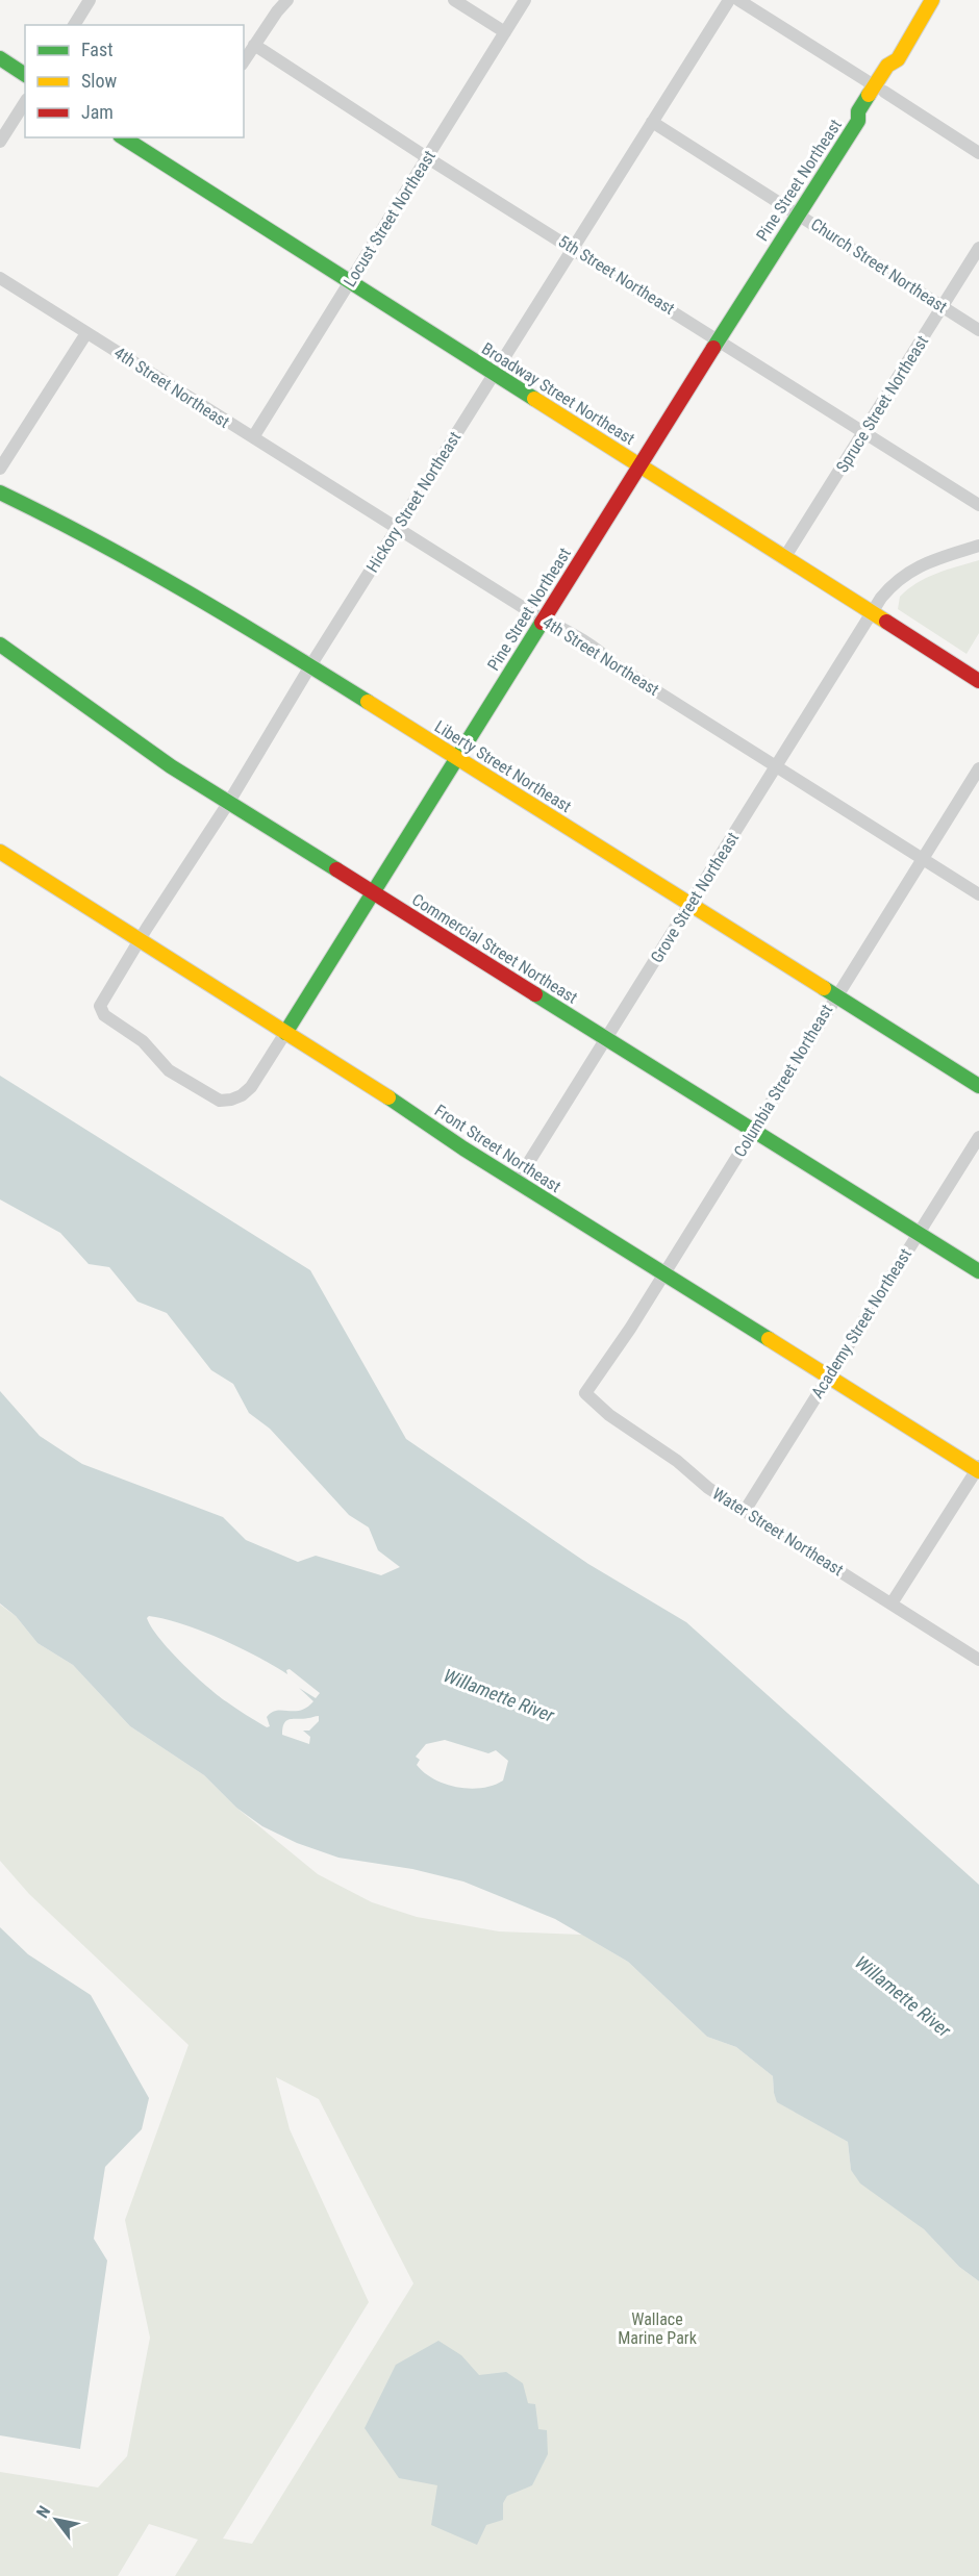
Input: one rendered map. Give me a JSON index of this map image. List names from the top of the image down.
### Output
{
  "streets": {
    "main road": [
      "Pine Street Northeast",
      "Broadway Street Northeast",
      "Liberty Street Northeast",
      "Commercial Street Northeast",
      "Front Street Northeast"
    ],
    "street": [
      "Locust Street Northeast",
      "Church Street Northeast",
      "5th Street Northeast",
      "4th Street Northeast",
      "Spruce Street Northeast",
      "Hickory Street Northeast",
      "Grove Street Northeast",
      "Columbia Street Northeast",
      "Academy Street Northeast",
      "Water Street Northeast"
    ]
  },
  "crossings": [
    ["Pine Street Northeast", "Church Street Northeast"],
    ["Pine Street Northeast", "5th Street Northeast"],
    ["Pine Street Northeast", "4th Street Northeast"],
    ["Pine Street Northeast", "Broadway Street Northeast"],
    ["Pine Street Northeast", "Hickory Street Northeast"],
    ["Pine Street Northeast", "Liberty Street Northeast"],
    ["Pine Street Northeast", "Commercial Street Northeast"],
    ["Pine Street Northeast", "Front Street Northeast"],
    ["Locust Street Northeast", "5th Street Northeast"],
    ["Locust Street Northeast", "4th Street Northeast"],
    ["Locust Street Northeast", "Broadway Street Northeast"],
    ["Church Street Northeast", "Spruce Street Northeast"],
    ["Church Street Northeast", "Hickory Street Northeast"],
    ["5th Street Northeast", "Spruce Street Northeast"],
    ["5th Street Northeast", "Hickory Street Northeast"],
    ["4th Street Northeast", "Hickory Street Northeast"],
    ["4th Street Northeast", "Grove Street Northeast"],
    ["4th Street Northeast", "Columbia Street Northeast"],
    ["Broadway Street Northeast", "Spruce Street Northeast"],
    ["Broadway Street Northeast", "Hickory Street Northeast"],
    ["Broadway Street Northeast", "Grove Street Northeast"],
    ["Hickory Street Northeast", "Liberty Street Northeast"],
    ["Hickory Street Northeast", "Commercial Street Northeast"],
    ["Hickory Street Northeast", "Front Street Northeast"],
    ["Liberty Street Northeast", "Grove Street Northeast"],
    ["Liberty Street Northeast", "Columbia Street Northeast"],
    ["Grove Street Northeast", "Commercial Street Northeast"],
    ["Grove Street Northeast", "Front Street Northeast"],
    ["Commercial Street Northeast", "Columbia Street Northeast"],
    ["Commercial Street Northeast", "Academy Street Northeast"],
    ["Columbia Street Northeast", "Front Street Northeast"],
    ["Columbia Street Northeast", "Water Street Northeast"],
    ["Front Street Northeast", "Academy Street Northeast"],
    ["Academy Street Northeast", "Water Street Northeast"]
  ],
  "water": ["Willamette River"],
  "parks": ["Wallace Marine Park"],
  "legend": ["Fast", "Slow", "Jam"],
  "north": "top left"
}
